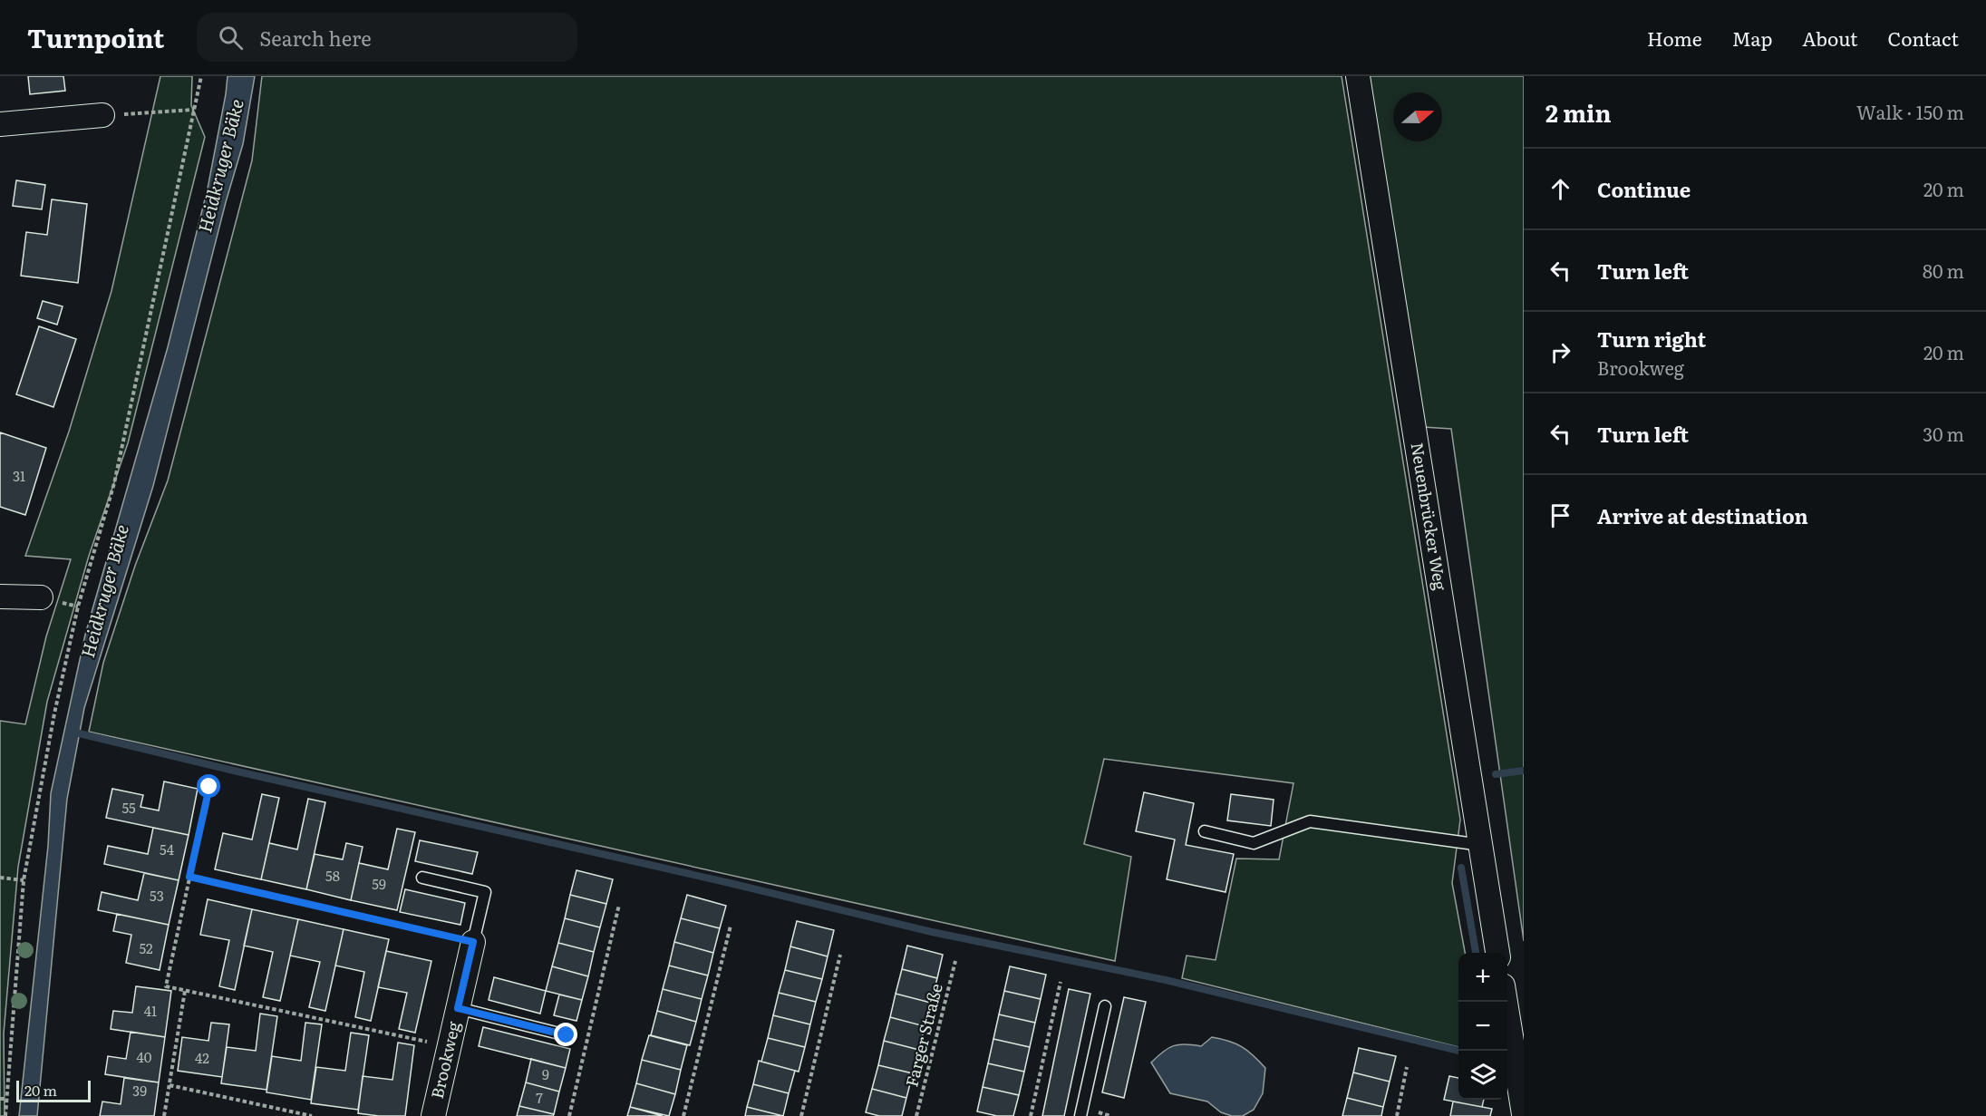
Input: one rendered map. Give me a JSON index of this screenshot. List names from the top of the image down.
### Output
{
  "streets": {
    "street": ["Neuenbrücker Weg", "Brookweg"],
    "path": ["Farger Straße"]
  },
  "water": ["Heidkruger Bäke"],
  "house_numbers": [
    "31",
    "55",
    "54",
    "58",
    "59",
    "53",
    "52",
    "41",
    "40",
    "42",
    "9",
    "39",
    "7"
  ],
  "scale_bar": "20 m",
  "north": "right",
  "page": {
    "header": "Turnpoint",
    "search": "Search here",
    "nav": [
      "Home",
      "Map",
      "About",
      "Contact"
    ],
    "heading": ["2 min", "Walk · 150 m"],
    "list": [
      ["Continue", "20 m"],
      ["Turn left", "80 m"],
      ["Turn right", "Brookweg", "20 m"],
      ["Turn left", "30 m"],
      "Arrive at destination"
    ],
    "map_buttons": ["+", "−"],
    "scale": "20 m"
  }
}
